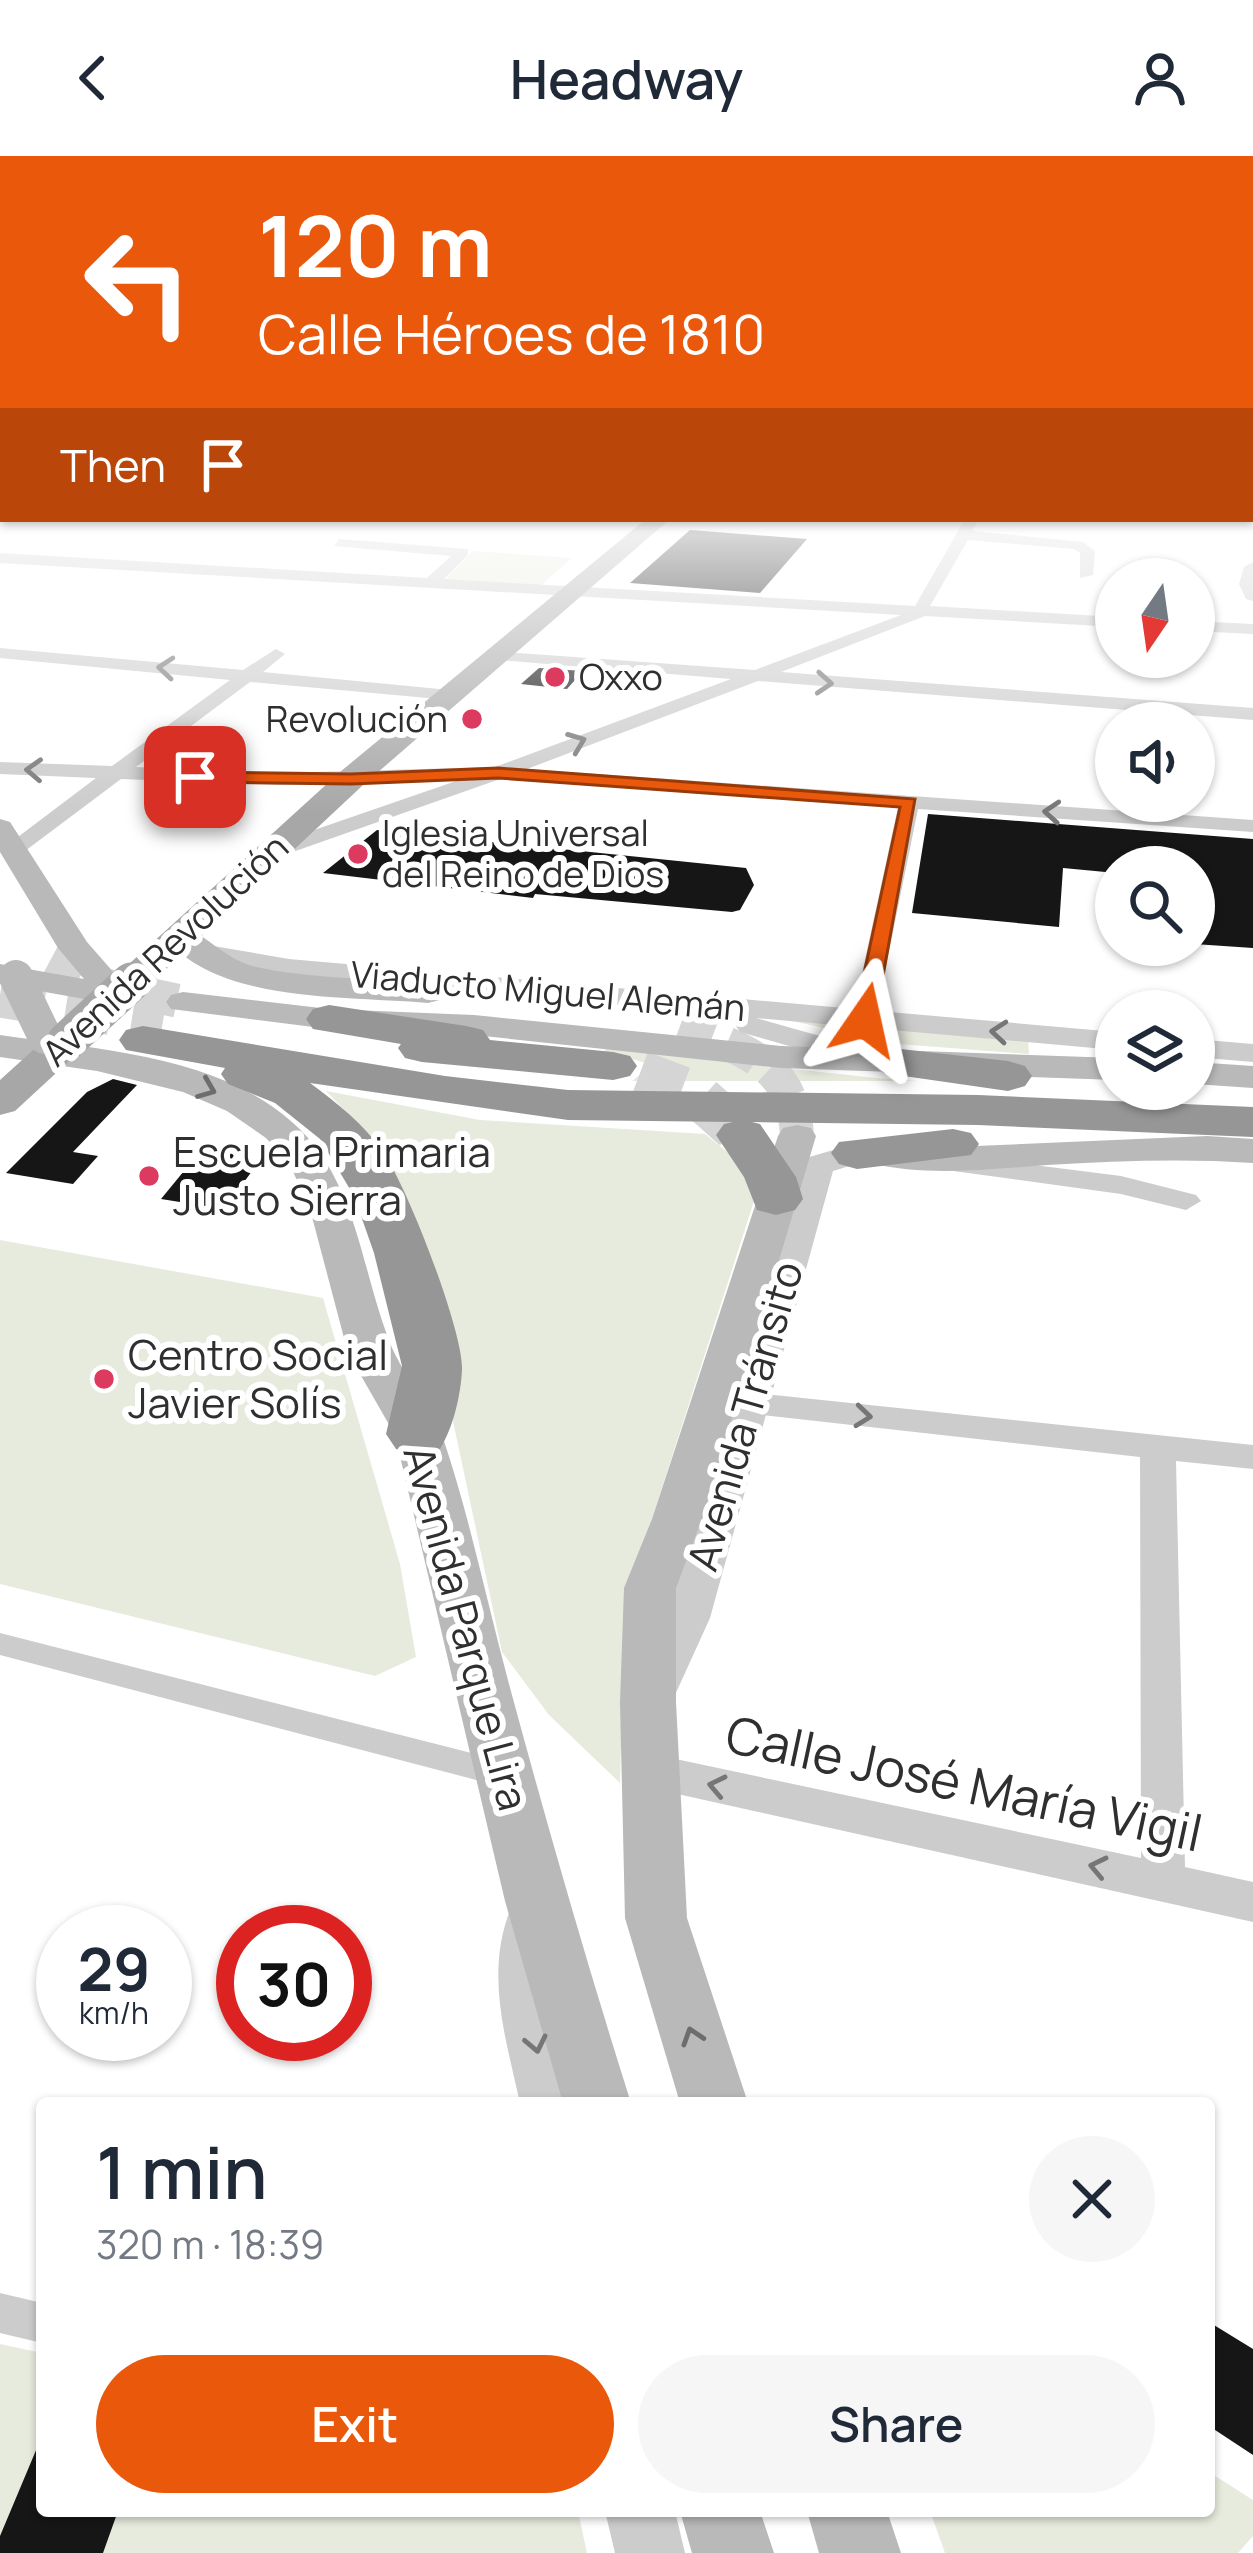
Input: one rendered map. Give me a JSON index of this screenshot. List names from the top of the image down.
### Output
{
  "streets": {
    "highway": ["Viaducto Miguel Alemán"],
    "main road": ["Avenida Revolución", "Avenida Parque Lira"],
    "street": ["Avenida Tránsito", "Calle José María Vigil"]
  },
  "crossings": [
    ["Avenida Revolución", "Avenida Parque Lira"]
  ],
  "one_way": ["Avenida Parque Lira", "Calle José María Vigil"],
  "places": [
    "Oxxo",
    "Revolución",
    "Iglesia Universal del Reino de Dios",
    "Escuela Primaria Justo Sierra",
    "Centro Social Javier Solís"
  ],
  "north": "bottom",
  "page": {
    "header": "Headway",
    "turn": ["120 m", "Calle Héroes de 1810"],
    "then": "Then",
    "speed": "29 km/h",
    "limit": "30",
    "heading": ["1 min", "320 m · 18:39"],
    "buttons": ["Exit", "Share"]
  }
}
